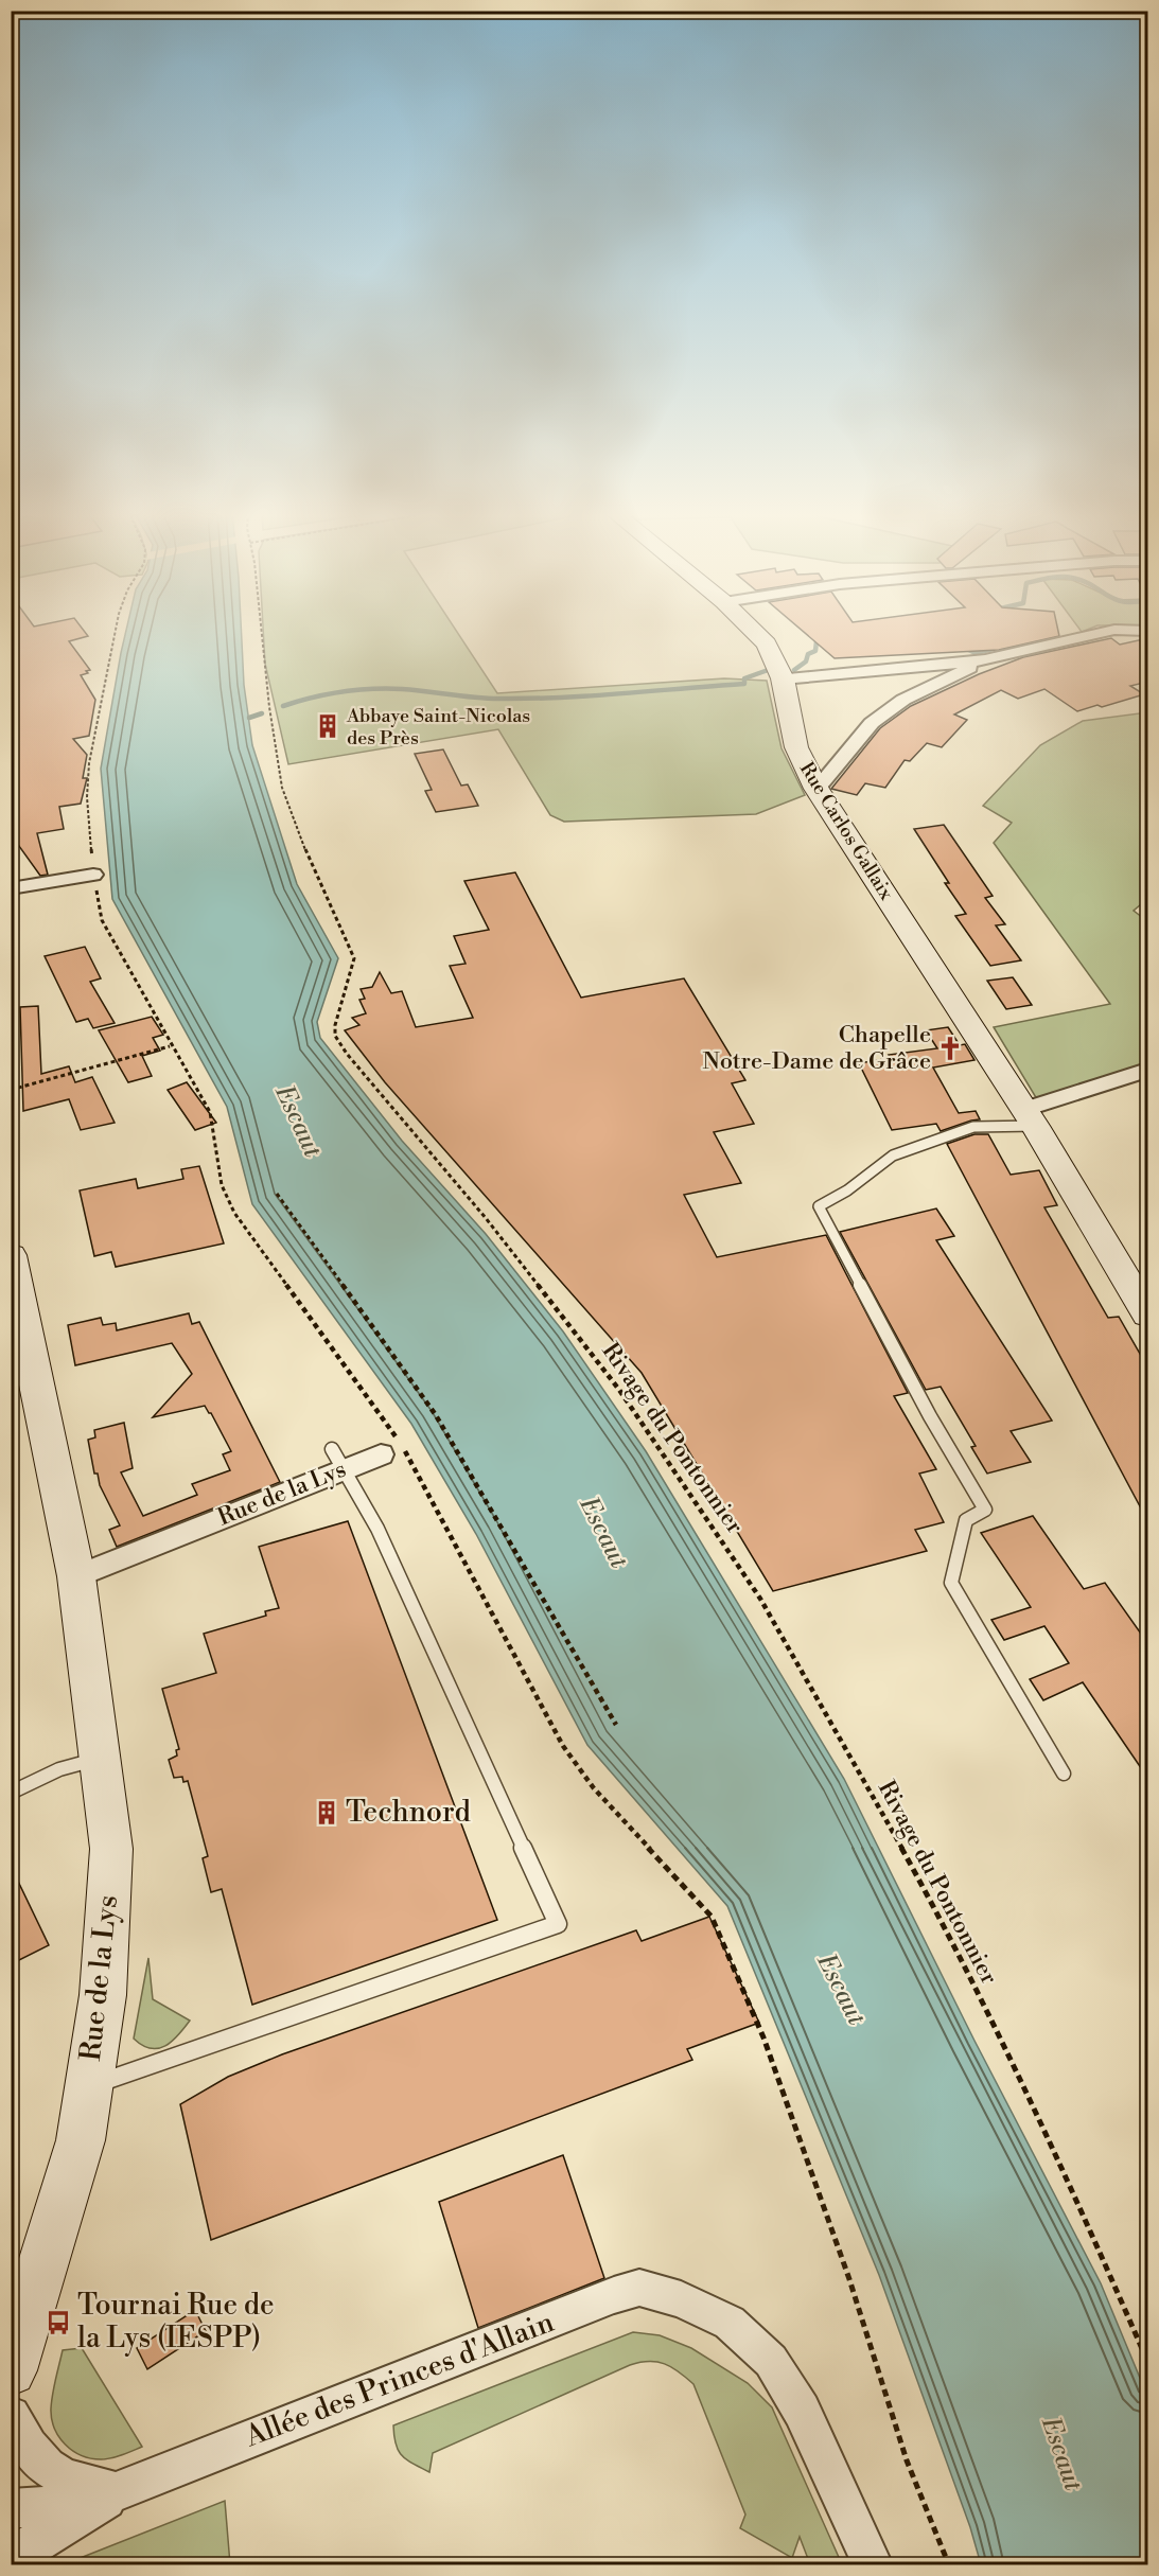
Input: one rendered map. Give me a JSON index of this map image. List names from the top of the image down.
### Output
{
  "streets": {
    "main road": ["Rue Carlos Gallaix", "Rue de la Lys"],
    "street": ["Allée des Princes d'Allain"],
    "path": ["Rivage du Pontonnier"]
  },
  "water": ["Escaut"],
  "places": {
    "building": ["Abbaye Saint-Nicolas des Près", "Technord"],
    "church": ["Chapelle Notre-Dame de Grâce"],
    "bus stop": ["Tournai Rue de la Lys (IESPP)"]
  }
}
